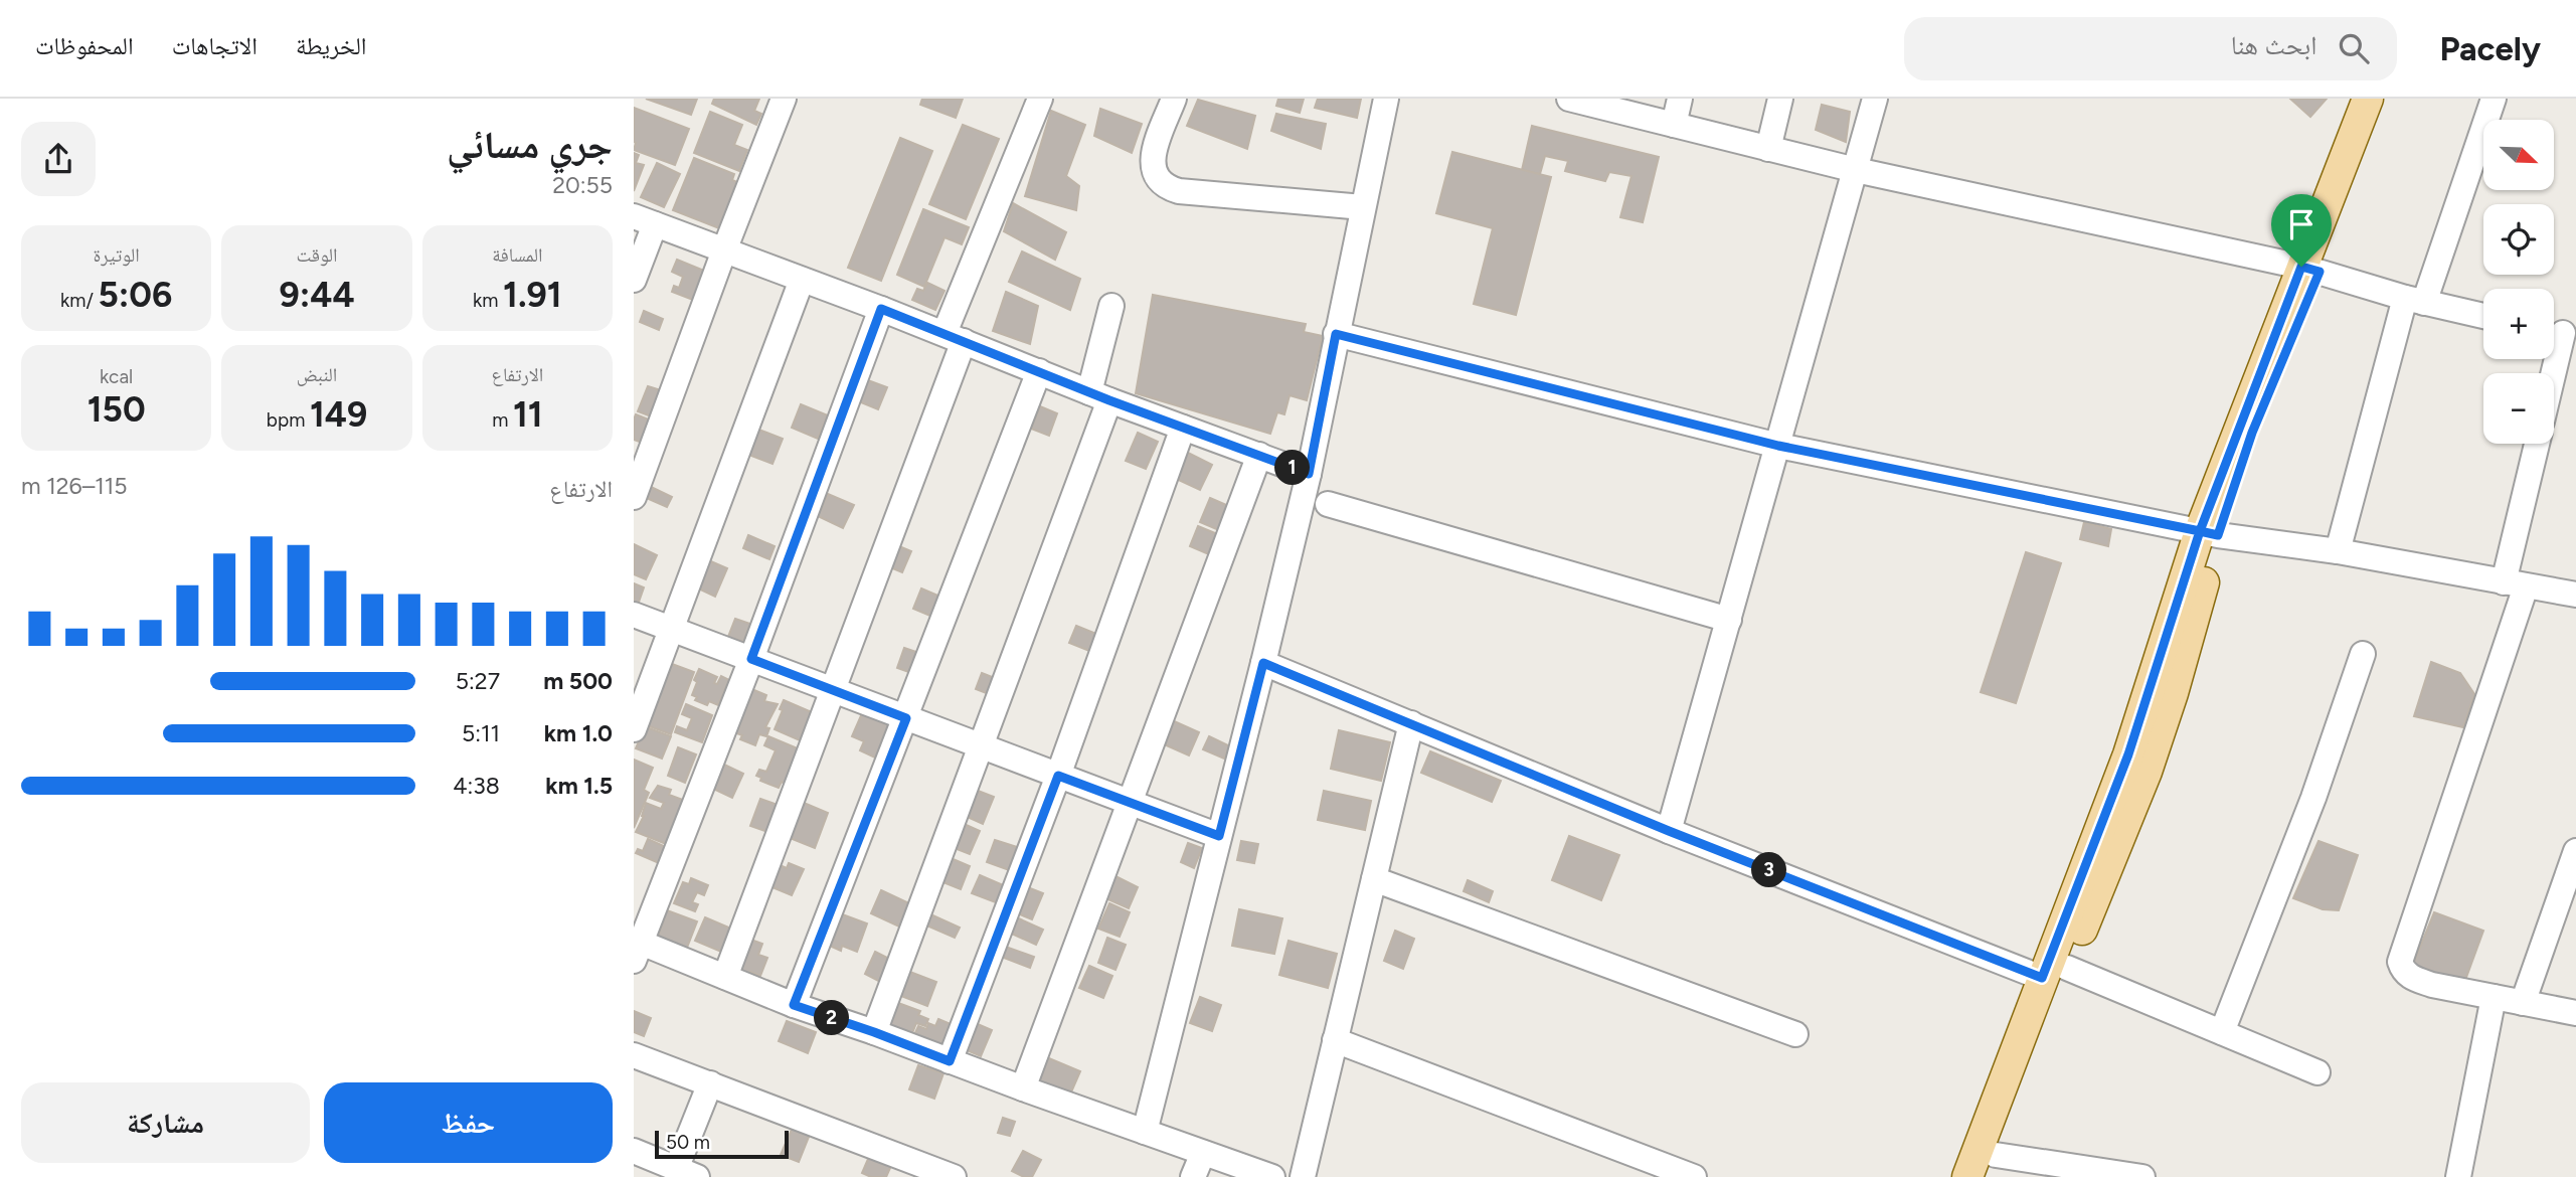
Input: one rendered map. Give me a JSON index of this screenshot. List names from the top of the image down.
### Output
{
  "scale_bar": "50 m",
  "north": "bottom right",
  "page": {
    "header": "Pacely",
    "search": "ابحث هنا",
    "nav": ["الخريطة", "الاتجاهات", "المحفوظات"],
    "heading": ["جري مسائي", "20:55"],
    "map_buttons": ["+", "−"],
    "stats": [
      ["المسافة", "1.91 km"],
      ["الوقت", "9:44"],
      ["الوتيرة", "5:06 /km"],
      ["الارتفاع", "11 m"],
      ["النبض", "149 bpm"],
      ["kcal", "150"]
    ],
    "pins": ["1", "3", "2"],
    "chart": ["الارتفاع", "115–126 m"],
    "list": [
      {
        "name": "500 m",
        "note": "5:27"
      },
      {
        "name": "1.0 km",
        "note": "5:11"
      },
      {
        "name": "1.5 km",
        "note": "4:38"
      }
    ],
    "buttons": ["حفظ", "مشاركة"],
    "scale": "50 m"
  }
}
